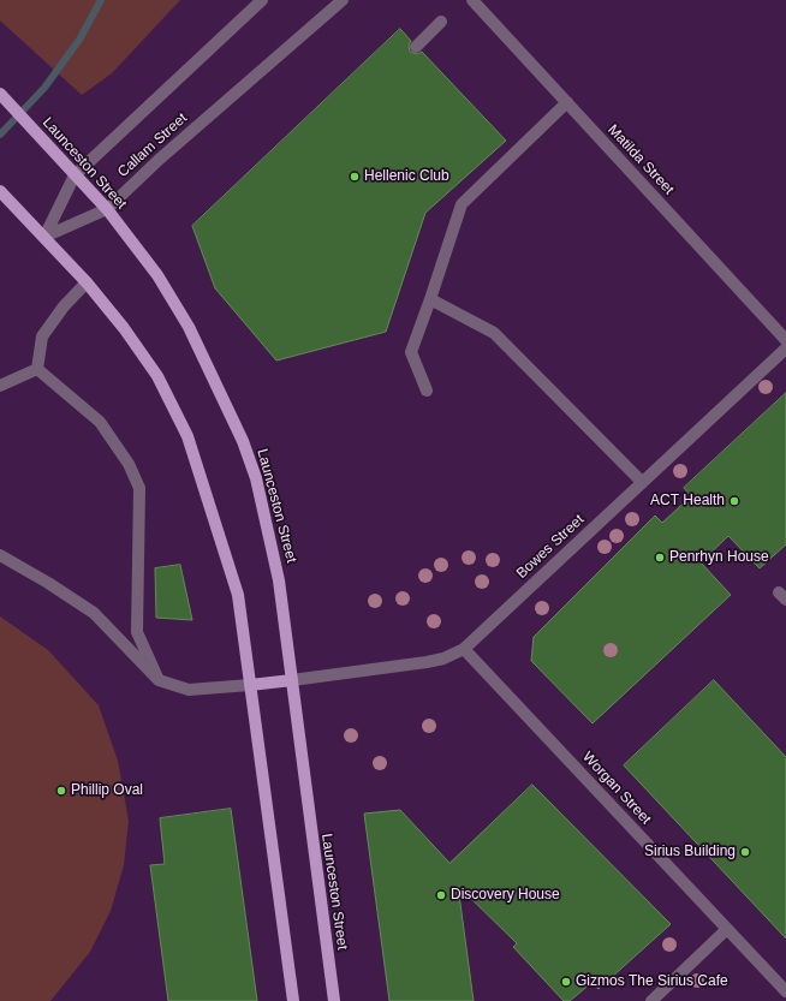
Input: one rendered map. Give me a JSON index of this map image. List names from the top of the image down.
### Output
{
  "streets": {
    "main road": ["Launceston Street"],
    "street": [
      "Callam Street",
      "Matilda Street",
      "Bowes Street",
      "Worgan Street"
    ]
  },
  "crossings": [
    ["Callam Street", "Launceston Street"],
    ["Launceston Street", "Bowes Street"],
    ["Bowes Street", "Worgan Street"]
  ],
  "places": [
    "Hellenic Club",
    "ACT Health",
    "Penrhyn House",
    "Phillip Oval",
    "Sirius Building",
    "Discovery House",
    "Gizmos The Sirius Cafe"
  ]
}
